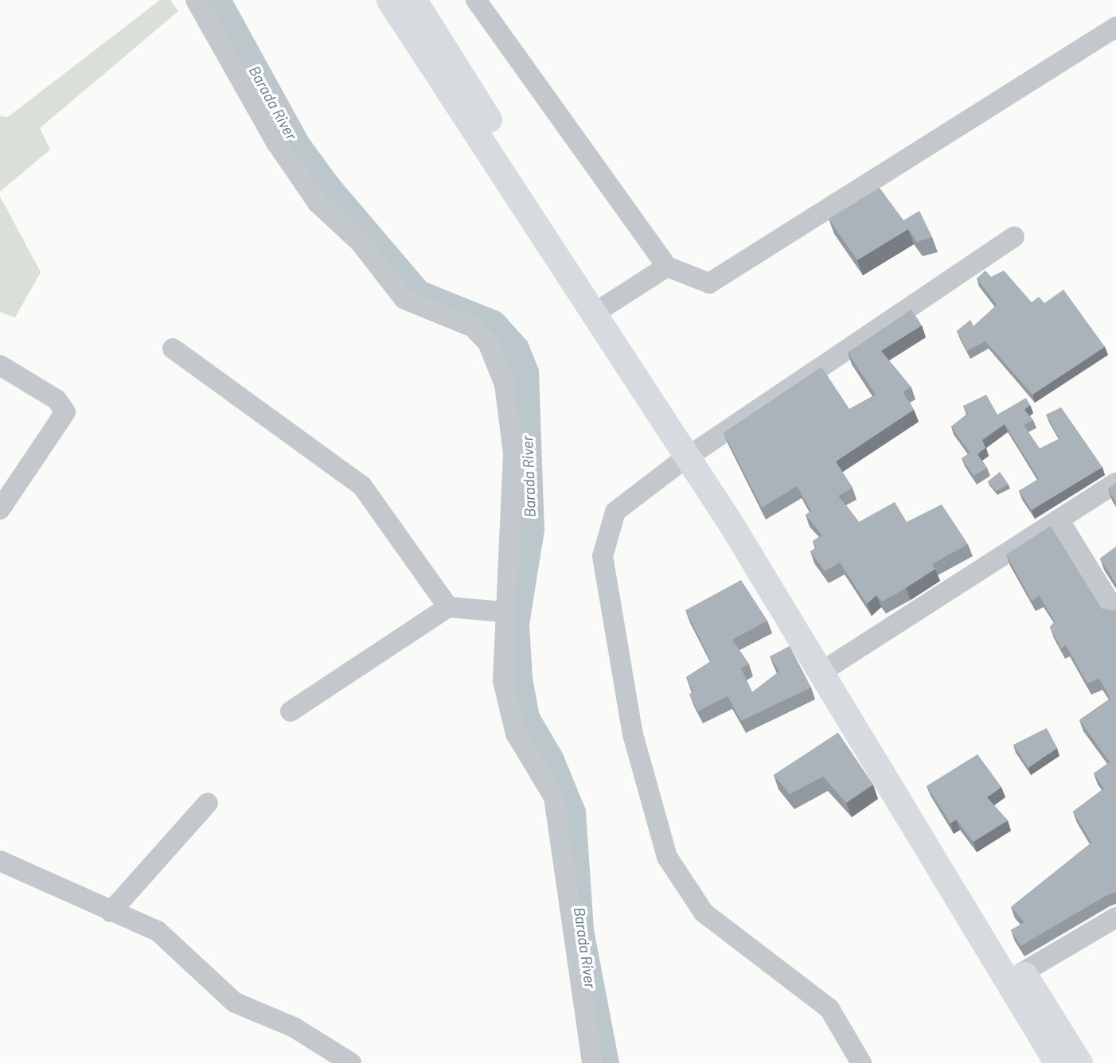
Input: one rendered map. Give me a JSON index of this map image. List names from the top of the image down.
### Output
{
  "water": ["Barada River"]
}
